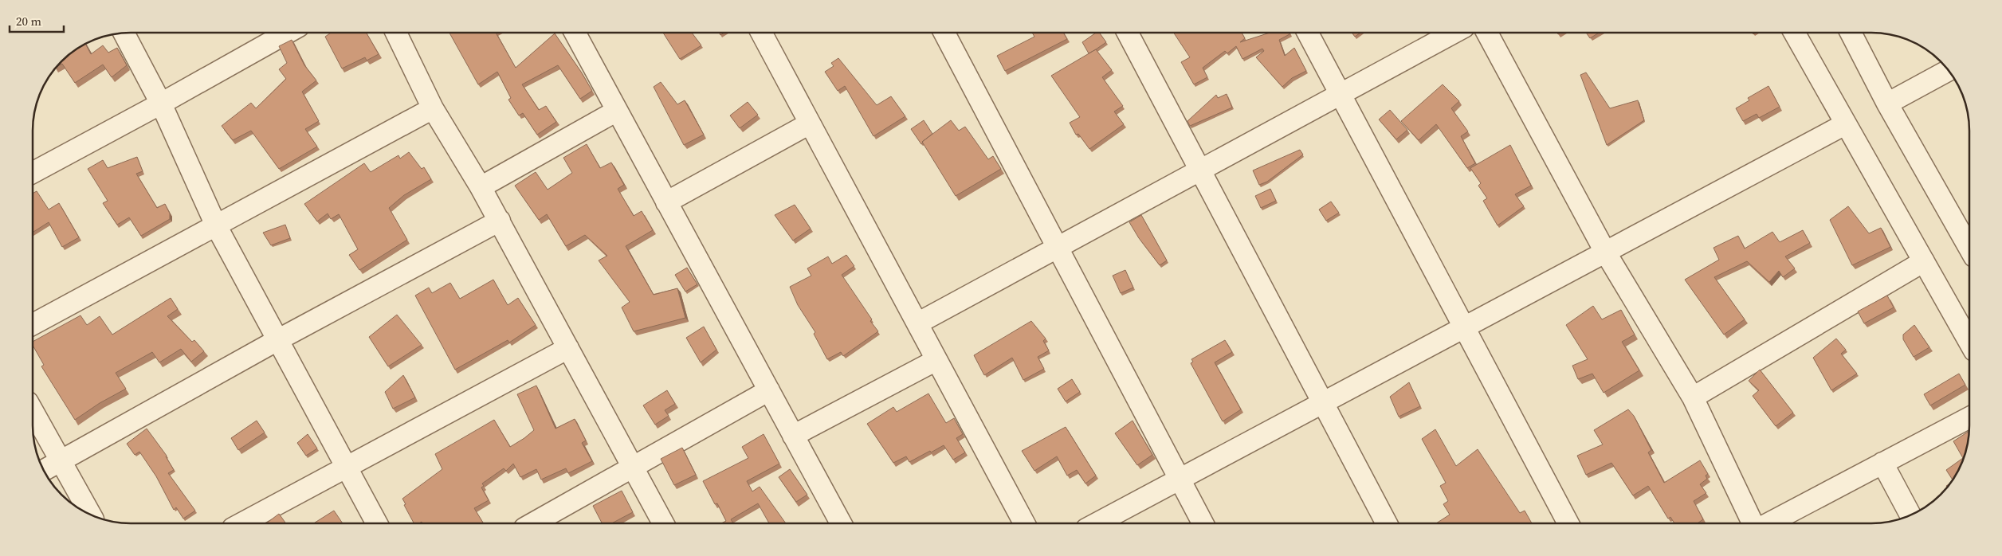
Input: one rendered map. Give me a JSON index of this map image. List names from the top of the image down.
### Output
{
  "scale_bar": "20 m"
}
